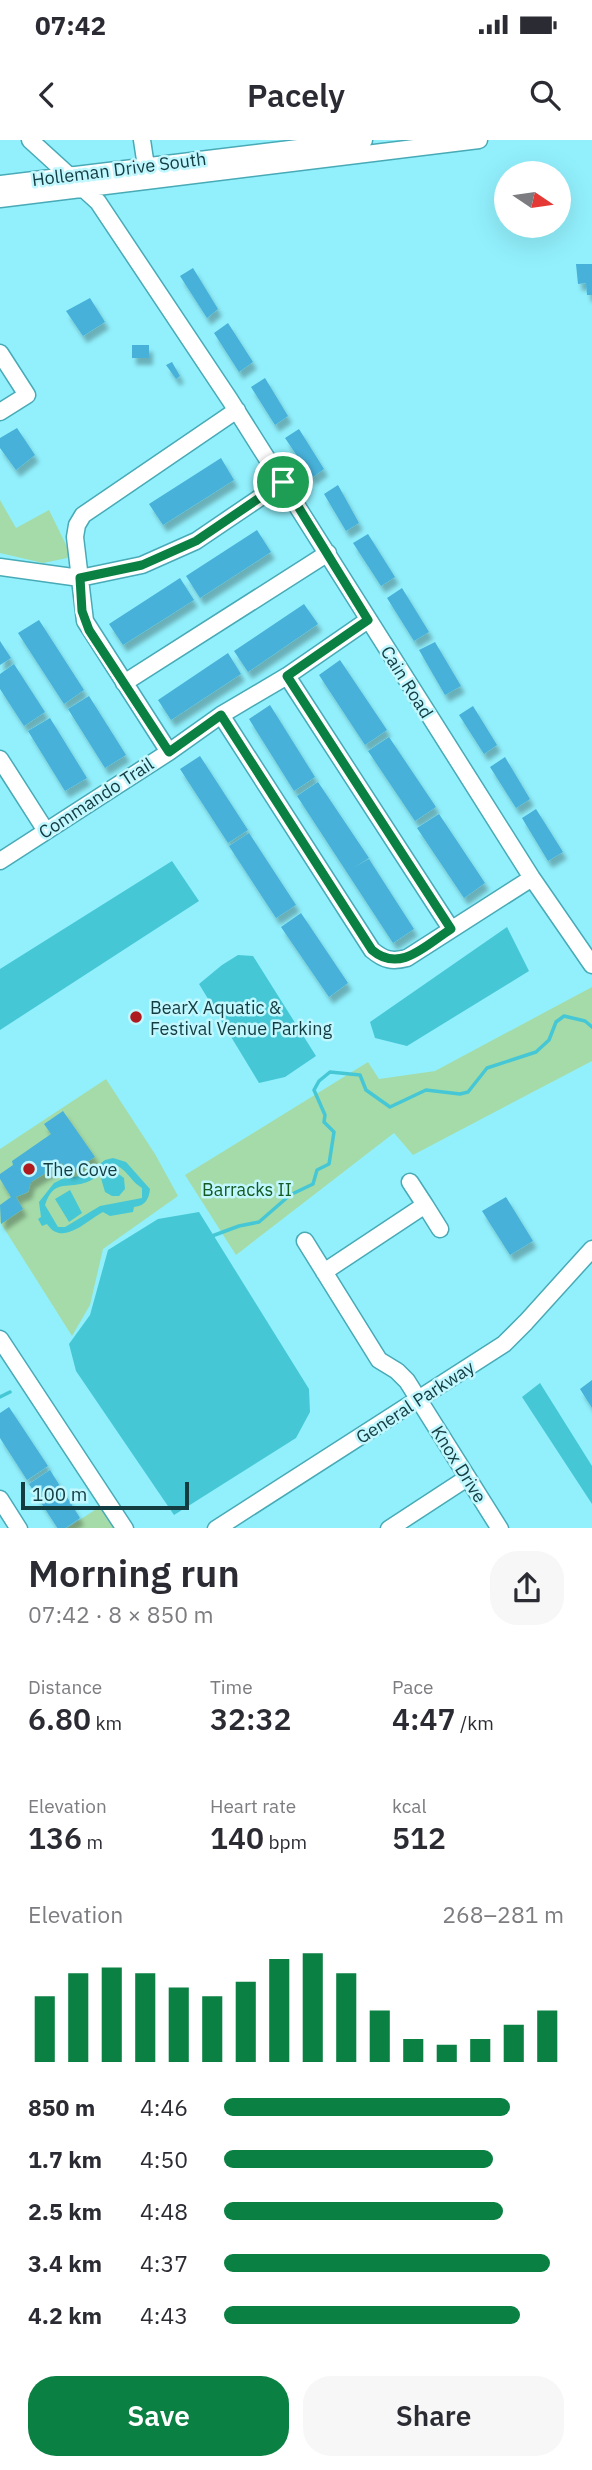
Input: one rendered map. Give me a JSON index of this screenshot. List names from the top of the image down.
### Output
{
  "streets": {
    "street": [
      "Holleman Drive South",
      "Cain Road",
      "Commando Trail",
      "General Parkway",
      "Knox Drive"
    ]
  },
  "crossings": [
    ["Holleman Drive South", "Cain Road"],
    ["Cain Road", "Commando Trail"],
    ["General Parkway", "Knox Drive"]
  ],
  "parks": ["Barracks II"],
  "places": ["BearX Aquatic & Festival Venue Parking", "The Cove"],
  "scale_bar": "100 m",
  "north": "right",
  "page": {
    "status": "07:42",
    "header": "Pacely",
    "scale": "100 m",
    "heading": ["Morning run", "07:42 · 8 × 850 m"],
    "stats": [
      ["Distance", "6.80 km"],
      ["Time", "32:32"],
      ["Pace", "4:47 /km"],
      ["Elevation", "136 m"],
      ["Heart rate", "140 bpm"],
      ["kcal", "512"]
    ],
    "chart": ["Elevation", "268–281 m"],
    "list": [
      {
        "name": "850 m",
        "note": "4:46"
      },
      {
        "name": "1.7 km",
        "note": "4:50"
      },
      {
        "name": "2.5 km",
        "note": "4:48"
      },
      {
        "name": "3.4 km",
        "note": "4:37"
      },
      {
        "name": "4.2 km",
        "note": "4:43"
      }
    ],
    "buttons": ["Save", "Share"]
  }
}
